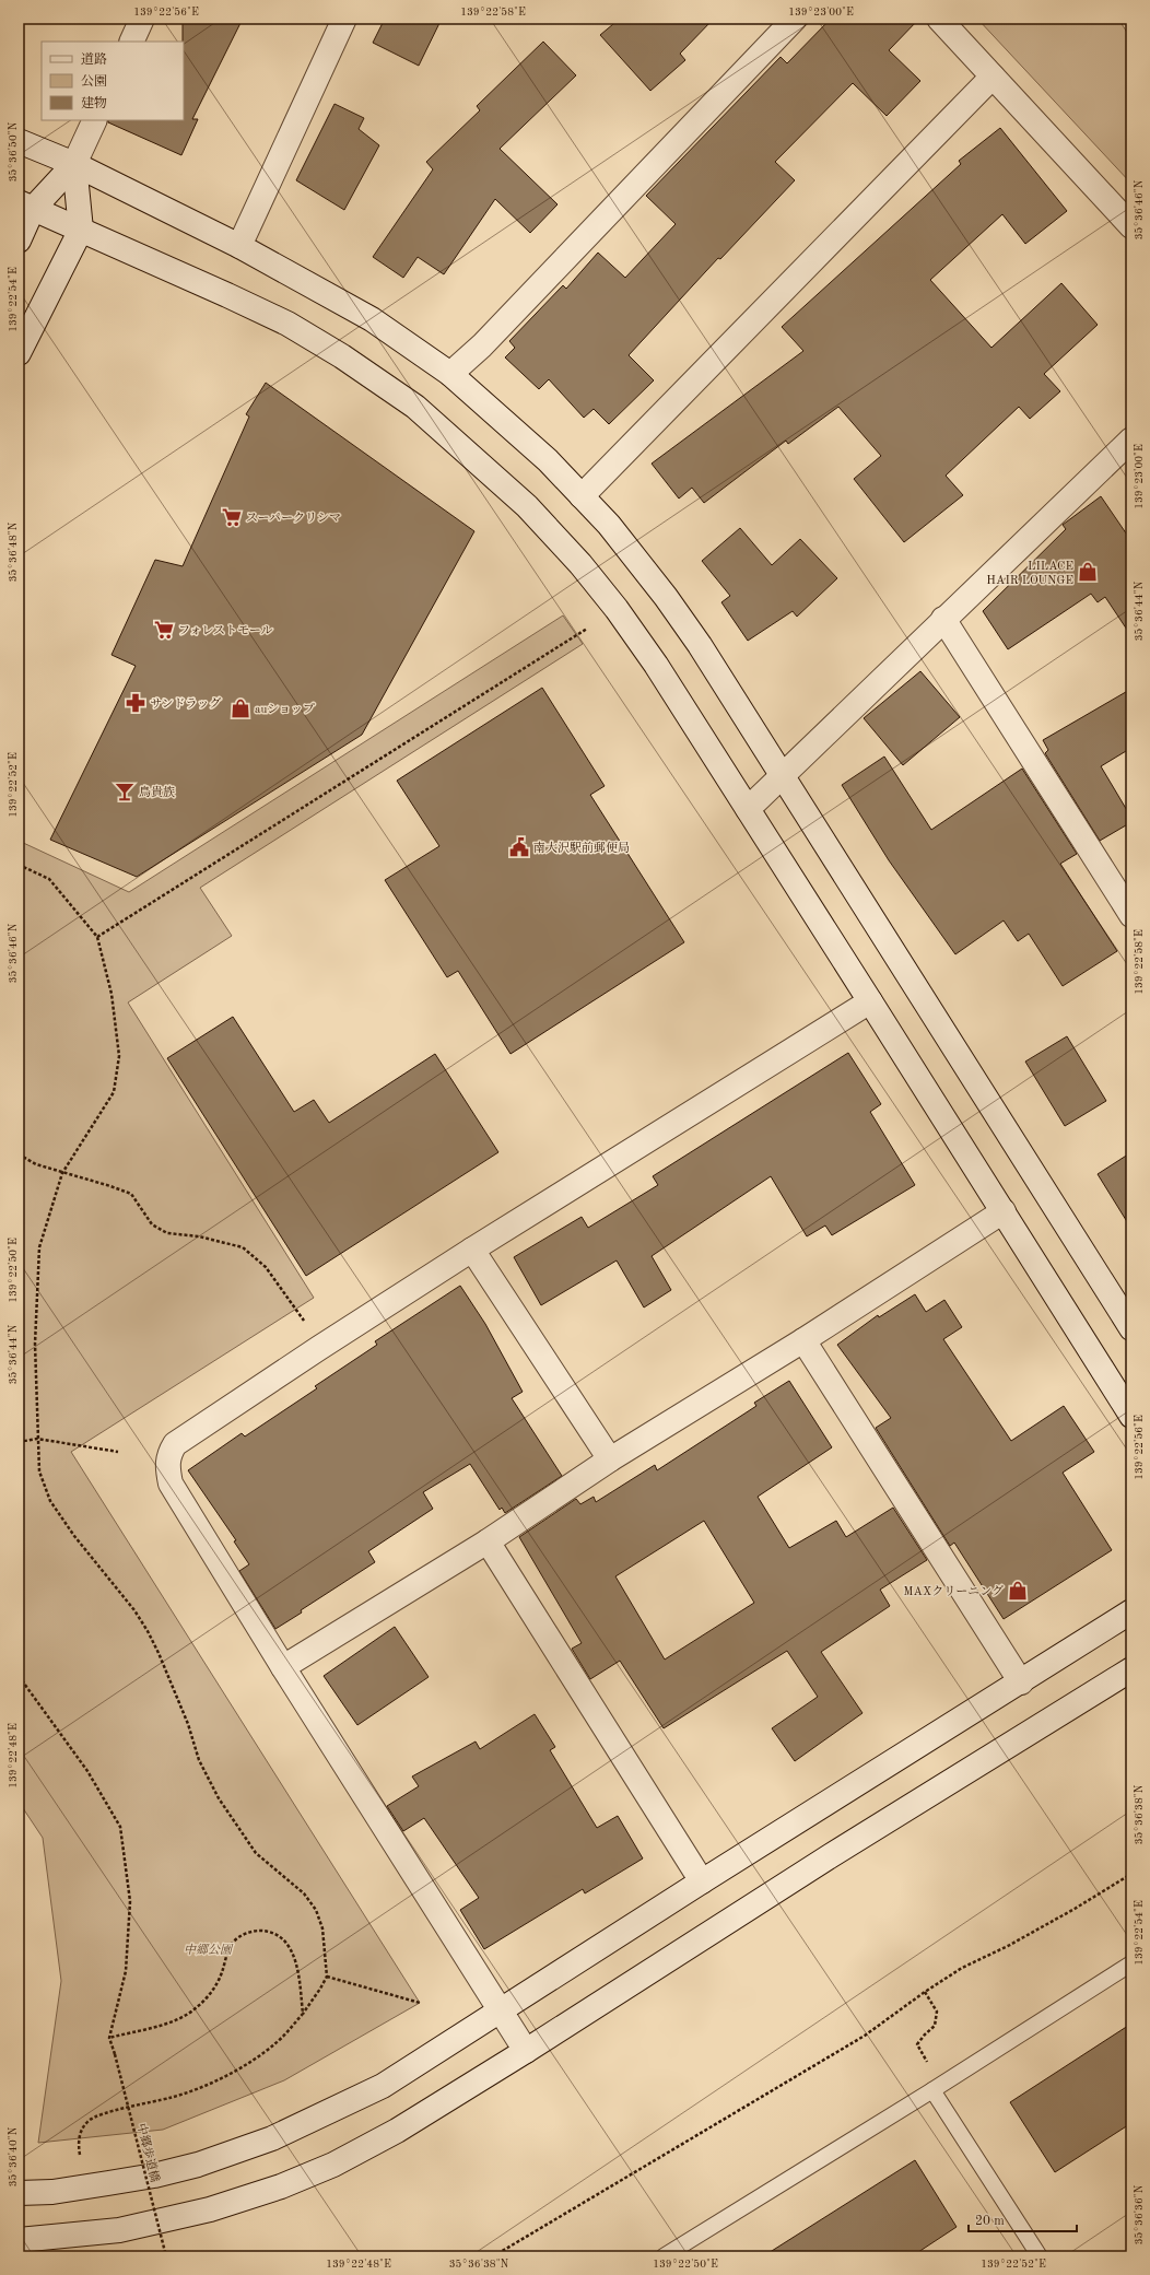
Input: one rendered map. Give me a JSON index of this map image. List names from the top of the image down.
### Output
{
  "streets": {
    "path": ["中郷歩道橋"]
  },
  "parks": ["中郷公園"],
  "places": {
    "supermarket": ["スーパークリシマ", "フォレストモール"],
    "shop": ["LILACE HAIR LOUNGE", "auショップ", "MAXクリーニング"],
    "pharmacy": ["サンドラッグ"],
    "bar": ["鳥貴族"],
    "public building": ["南大沢駅前郵便局"]
  },
  "legend": ["道路", "公園", "建物"],
  "scale_bar": "20 m",
  "coordinates": [
    "139°22'56\"E",
    "139°22'58\"E",
    "139°23'00\"E",
    "35°36'50\"N",
    "35°36'46\"N",
    "139°22'54\"E",
    "35°36'48\"N",
    "35°36'44\"N",
    "139°22'52\"E",
    "139°22'50\"E",
    "139°22'48\"E",
    "35°36'38\"N",
    "35°36'40\"N",
    "35°36'36\"N"
  ]
}
